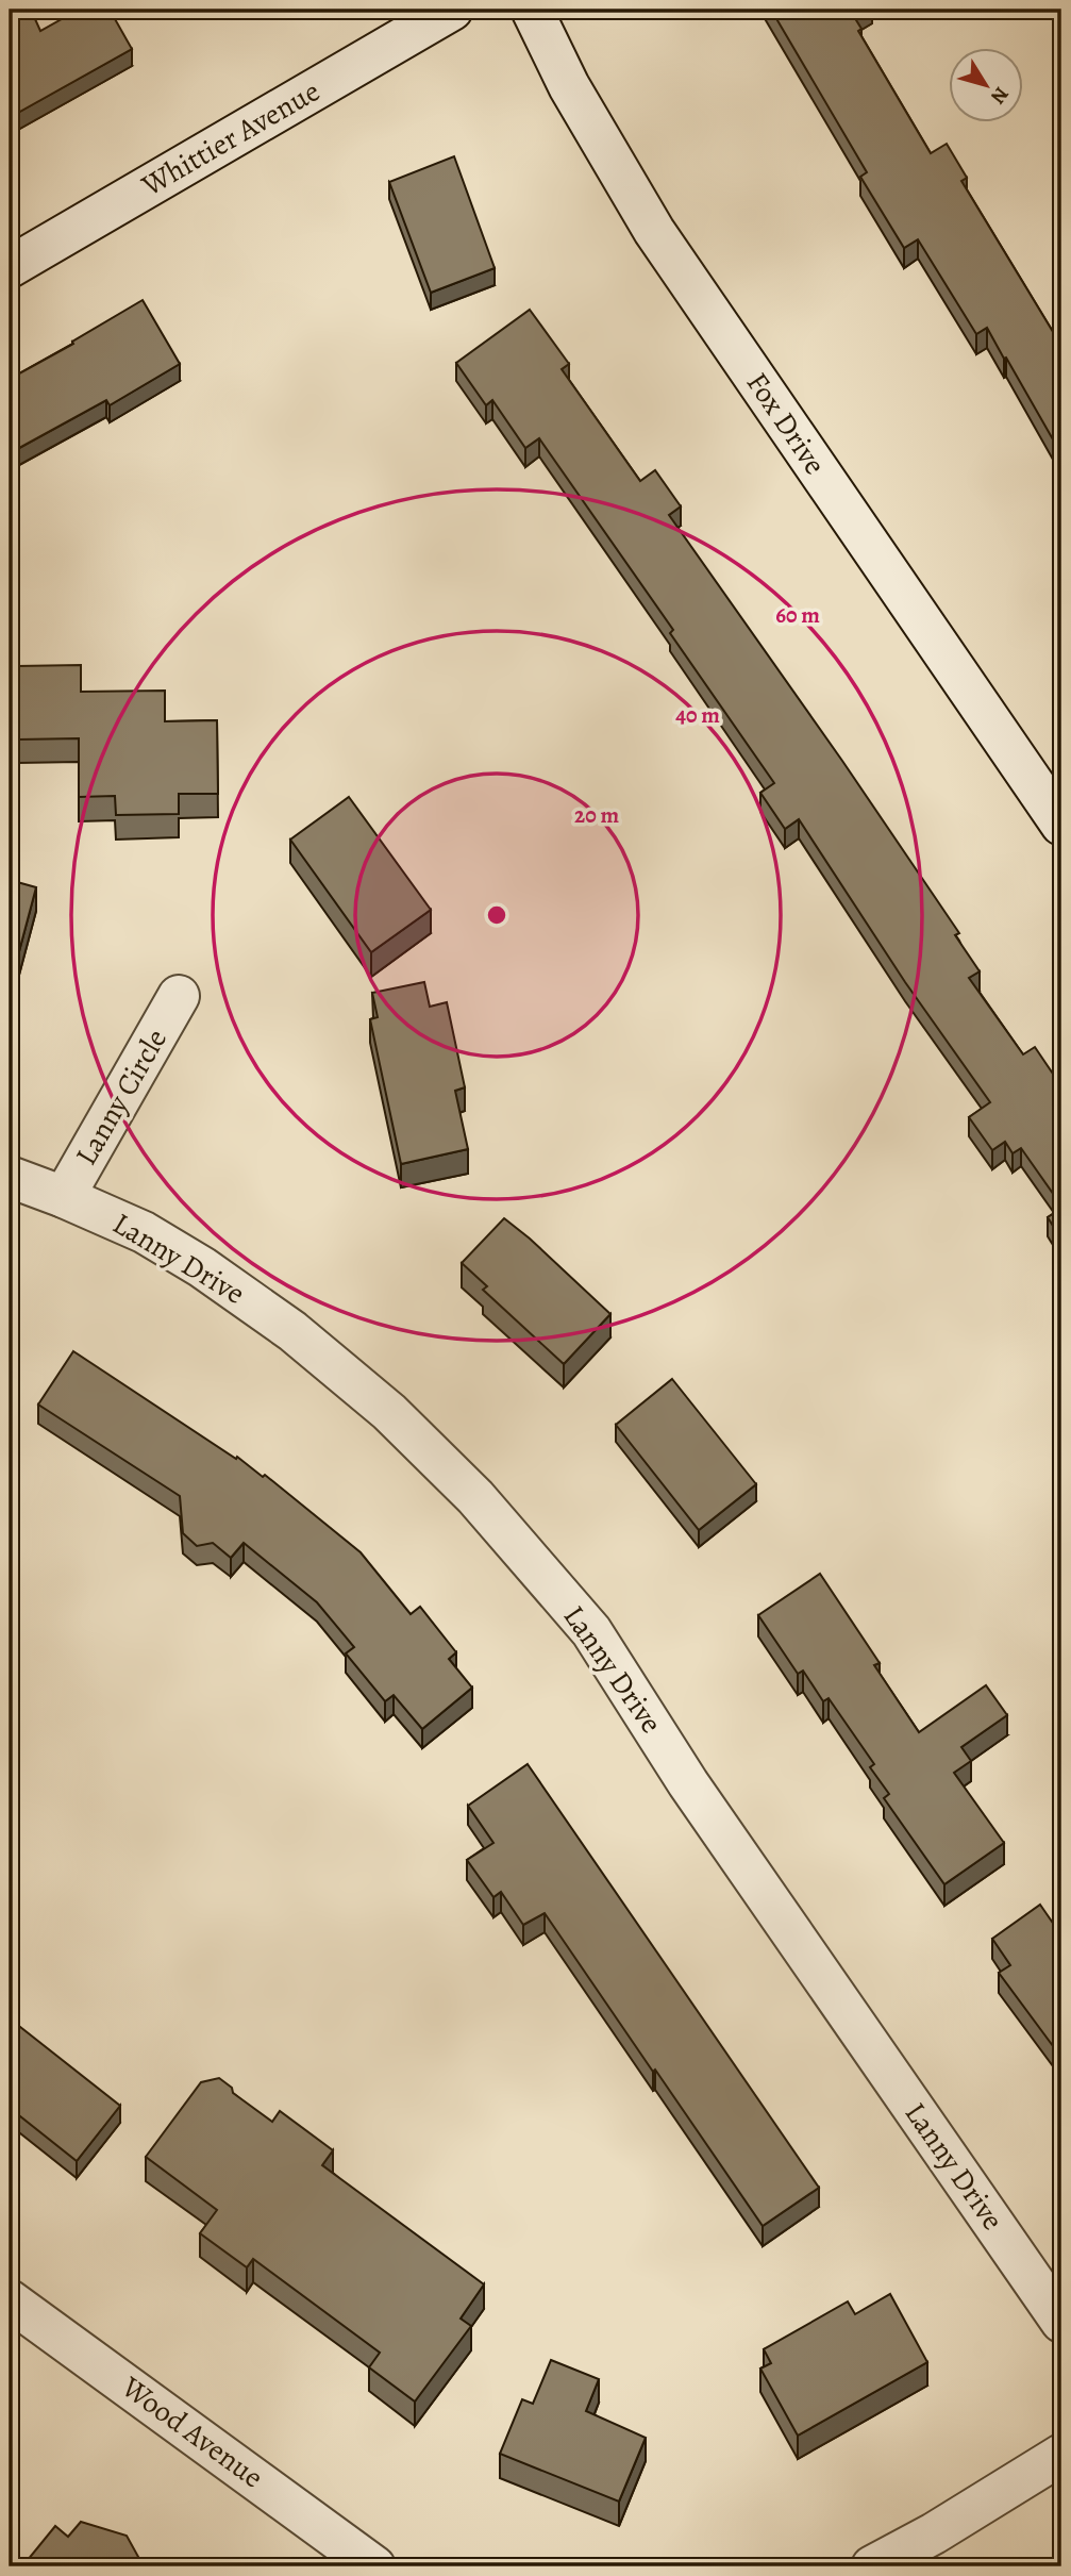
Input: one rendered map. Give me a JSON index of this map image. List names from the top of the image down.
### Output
{
  "streets": {
    "street": [
      "Whittier Avenue",
      "Fox Drive",
      "Lanny Circle",
      "Lanny Drive",
      "Wood Avenue"
    ]
  },
  "crossings": [
    ["Lanny Circle", "Lanny Drive"]
  ],
  "north": "bottom right",
  "rings": ["60 m", "40 m", "20 m"]
}
